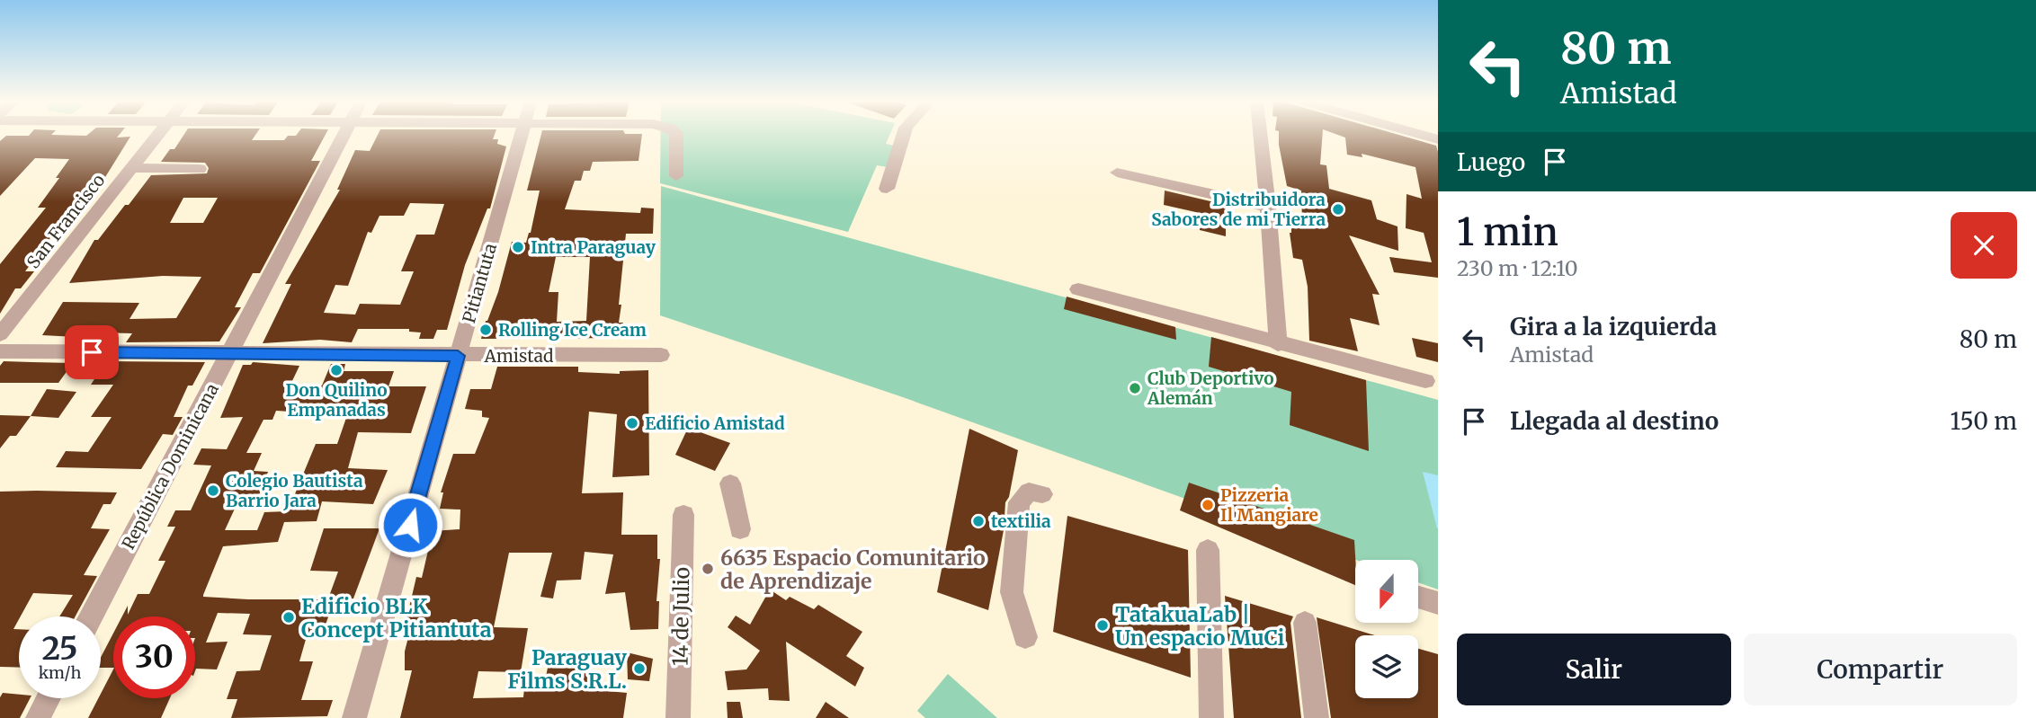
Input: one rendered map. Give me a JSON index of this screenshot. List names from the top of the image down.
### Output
{
  "streets": {
    "street": [
      "San Francisco",
      "Pitiantuta",
      "Amistad",
      "República Dominicana",
      "14 de Julio"
    ]
  },
  "crossings": [
    ["Pitiantuta", "Amistad"],
    ["Amistad", "República Dominicana"]
  ],
  "places": [
    "Distribuidora Sabores de mi Tierra",
    "Intra Paraguay",
    "Rolling Ice Cream",
    "Don Quilino Empanadas",
    "Club Deportivo Alemán",
    "Edificio Amistad",
    "Colegio Bautista Barrio Jara",
    "Pizzeria Il Mangiare",
    "textilia",
    "6635 Espacio Comunitario de Aprendizaje",
    "Edificio BLK Concept Pitiantuta",
    "TatakuaLab | Un espacio MuCi",
    "Paraguay Films S.R.L."
  ],
  "north": "bottom",
  "page": {
    "turn": ["80 m", "Amistad"],
    "then": "Luego",
    "heading": ["1 min", "230 m · 12:10"],
    "list": [
      {
        "name": "Gira a la izquierda",
        "note": "Amistad",
        "value": "80 m"
      },
      {
        "name": "Llegada al destino",
        "value": "150 m"
      }
    ],
    "speed": "25 km/h",
    "limit": "30",
    "buttons": ["Salir", "Compartir"]
  }
}
